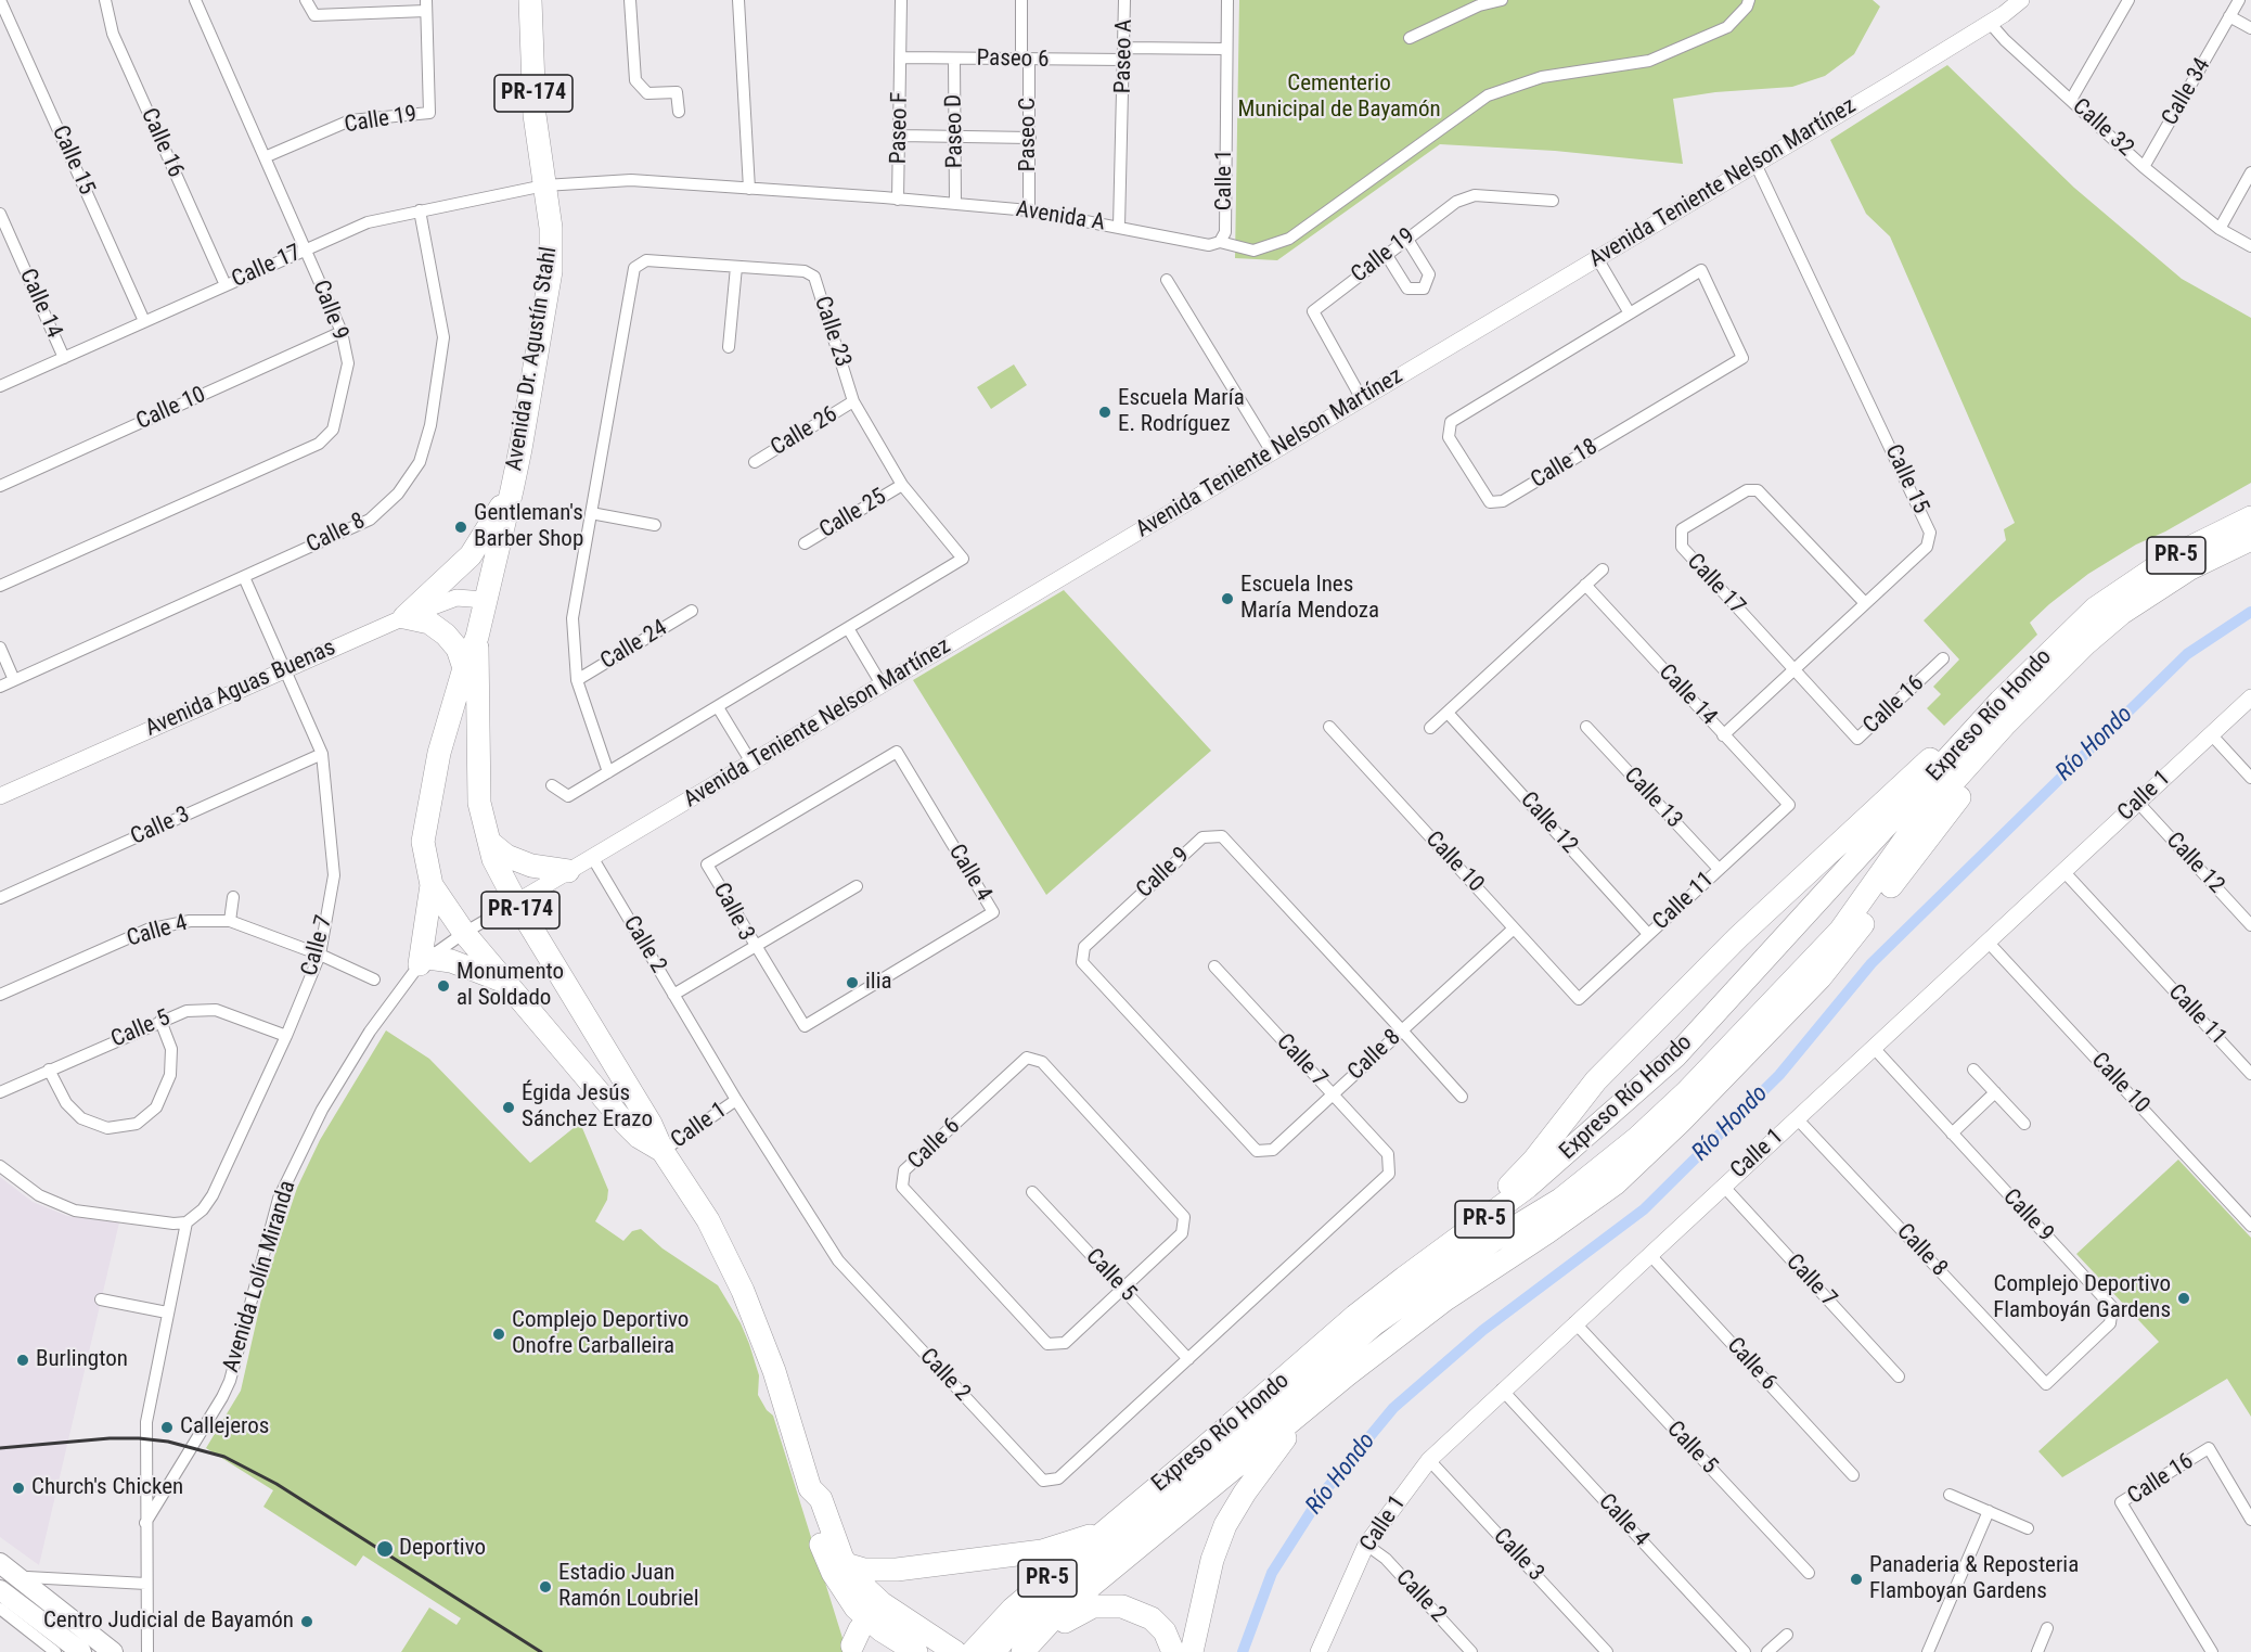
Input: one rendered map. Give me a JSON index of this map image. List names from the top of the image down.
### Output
{
  "streets": {
    "highway": [
      "PR-174",
      "Avenida Dr. Agustín Stahl",
      "PR-5",
      "Expreso Río Hondo"
    ],
    "street": [
      "Paseo A",
      "Paseo 6",
      "Calle 34",
      "Calle 19",
      "Paseo F",
      "Calle 32",
      "Paseo D",
      "Paseo C",
      "Calle 16",
      "Calle 15",
      "Calle 1",
      "Avenida Teniente Nelson Martínez",
      "Avenida A",
      "Calle 17",
      "Calle 14",
      "Calle 9",
      "Calle 23",
      "Calle 10",
      "Calle 26",
      "Calle 18",
      "Calle 25",
      "Calle 8",
      "Calle 24",
      "Avenida Aguas Buenas",
      "Calle 13",
      "Calle 12",
      "Calle 3",
      "Calle 4",
      "Calle 11",
      "Calle 2",
      "Calle 7",
      "Calle 5",
      "Calle 6",
      "Avenida Lolín Miranda"
    ]
  },
  "crossings": [
    ["Paseo A", "Paseo 6"],
    ["Paseo A", "Avenida A"],
    ["Paseo 6", "Paseo F"],
    ["Paseo 6", "Paseo D"],
    ["Paseo 6", "Paseo C"],
    ["Calle 34", "Calle 32"],
    ["Calle 19", "Avenida Teniente Nelson Martínez"],
    ["Calle 19", "Calle 9"],
    ["Paseo F", "Avenida A"],
    ["Calle 32", "Avenida Teniente Nelson Martínez"],
    ["Paseo D", "Avenida A"],
    ["Paseo C", "Avenida A"],
    ["Calle 16", "Calle 15"],
    ["Calle 16", "Calle 17"],
    ["Calle 15", "Avenida Teniente Nelson Martínez"],
    ["Calle 15", "Calle 17"],
    ["Calle 15", "Calle 14"],
    ["Calle 1", "Avenida A"],
    ["Calle 1", "Calle 9"],
    ["Calle 1", "Avenida Dr. Agustín Stahl"],
    ["Calle 1", "Calle 10"],
    ["Calle 1", "Calle 8"],
    ["Calle 1", "Calle 12"],
    ["Calle 1", "Calle 3"],
    ["Calle 1", "Calle 4"],
    ["Calle 1", "Calle 11"],
    ["Calle 1", "Calle 2"],
    ["Calle 1", "Calle 7"],
    ["Calle 1", "Calle 5"],
    ["Calle 1", "Calle 6"],
    ["Avenida Teniente Nelson Martínez", "Avenida Dr. Agustín Stahl"],
    ["Avenida Teniente Nelson Martínez", "Calle 2"],
    ["Avenida Teniente Nelson Martínez", "Avenida Lolín Miranda"],
    ["Calle 17", "Calle 14"],
    ["Calle 17", "Calle 9"],
    ["Calle 17", "Avenida Dr. Agustín Stahl"],
    ["Calle 17", "Calle 8"],
    ["Calle 14", "Calle 11"],
    ["Calle 9", "Calle 10"],
    ["Calle 9", "Calle 8"],
    ["Calle 23", "Calle 26"],
    ["Calle 23", "Calle 25"],
    ["Calle 23", "Calle 24"],
    ["Avenida Dr. Agustín Stahl", "Avenida Aguas Buenas"],
    ["Avenida Dr. Agustín Stahl", "Avenida Lolín Miranda"],
    ["Calle 10", "Calle 8"],
    ["Calle 10", "Calle 11"],
    ["Calle 8", "Calle 7"],
    ["Avenida Aguas Buenas", "Calle 7"],
    ["Calle 13", "Calle 11"],
    ["Calle 12", "Calle 11"],
    ["Calle 3", "Calle 4"],
    ["Calle 3", "Calle 2"],
    ["Calle 3", "Calle 7"],
    ["Calle 4", "Calle 7"],
    ["Calle 2", "Calle 7"],
    ["Calle 2", "Calle 5"],
    ["Calle 7", "Calle 5"],
    ["Calle 5", "Calle 6"]
  ],
  "water": ["Río Hondo"],
  "parks": ["Cementerio Municipal de Bayamón"],
  "places": [
    "Escuela María E. Rodríguez",
    "Gentleman's Barber Shop",
    "Escuela Ines María Mendoza",
    "ilia",
    "Monumento al Soldado",
    "Égida Jesús Sánchez Erazo",
    "Complejo Deportivo Flamboyán Gardens",
    "Complejo Deportivo Onofre Carballeira",
    "Burlington",
    "Callejeros",
    "Church's Chicken",
    "Deportivo",
    "Panaderia & Reposteria Flamboyan Gardens",
    "Estadio Juan Ramón Loubriel",
    "Centro Judicial de Bayamón"
  ]
}
